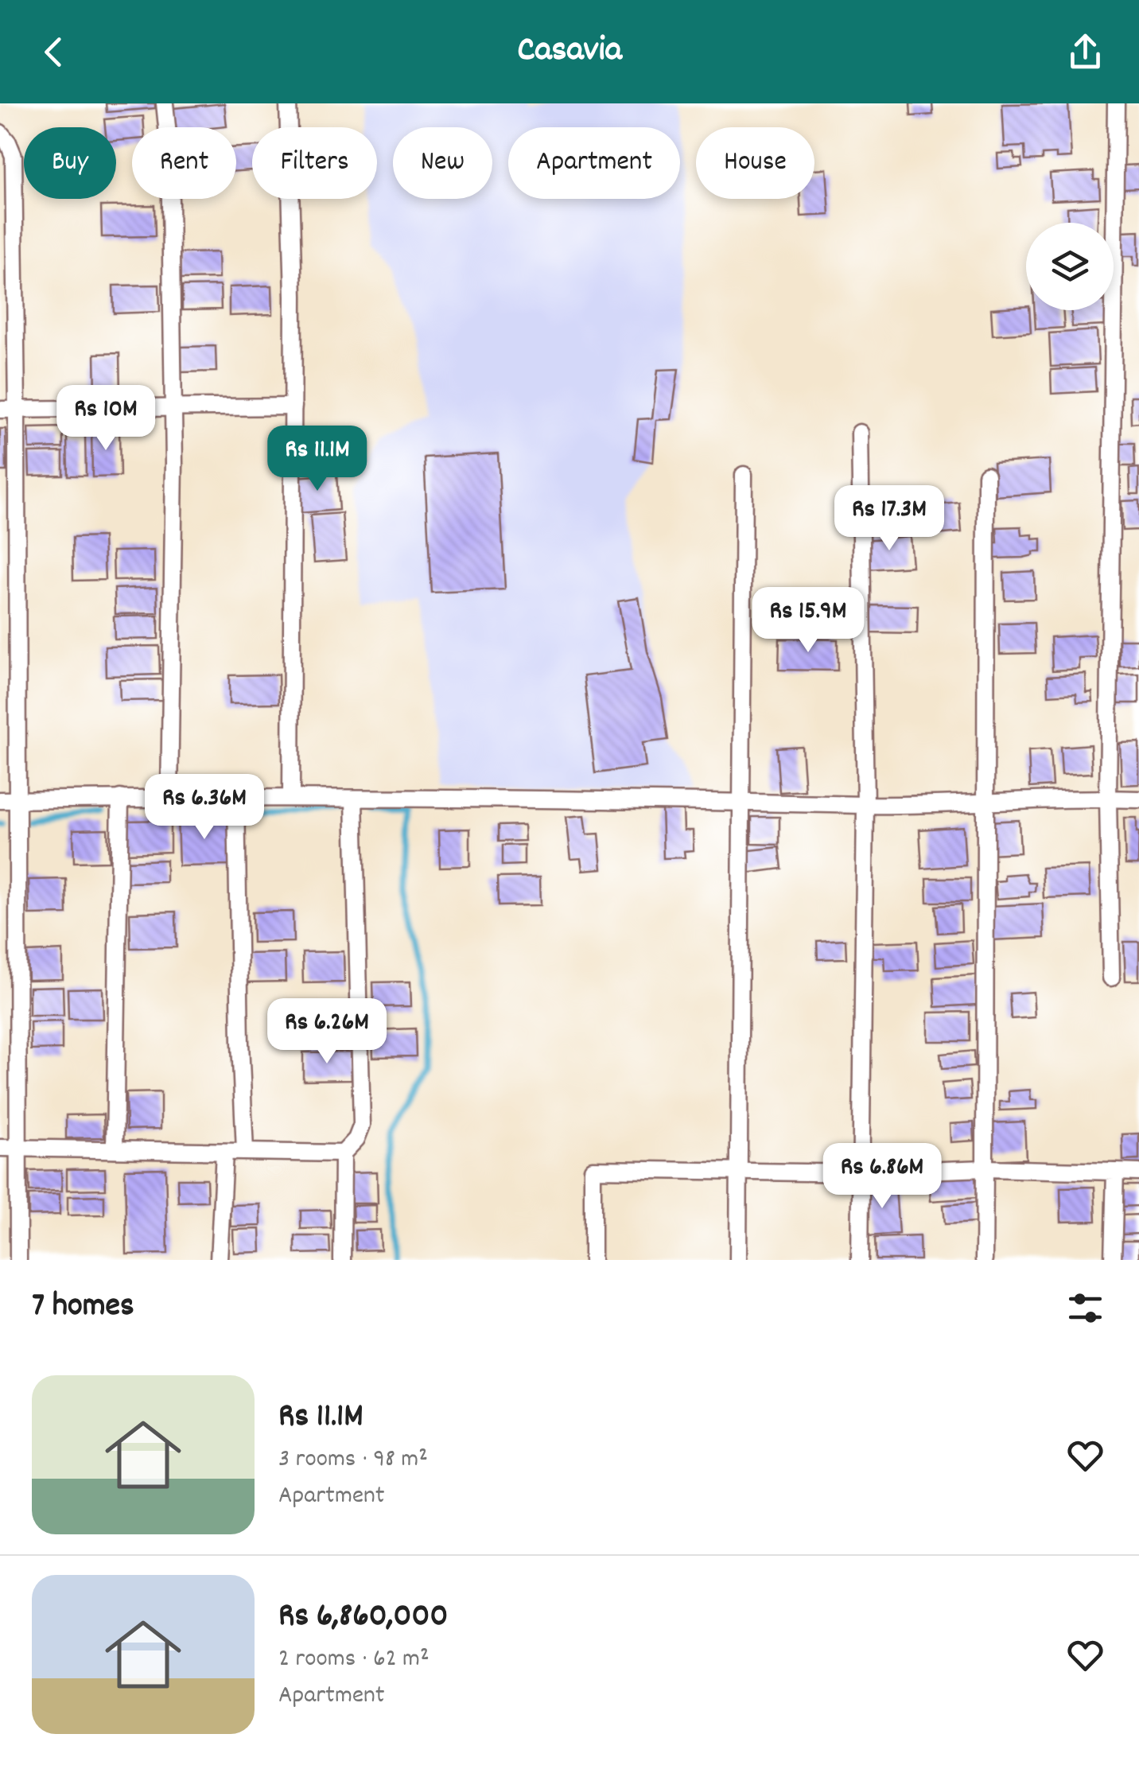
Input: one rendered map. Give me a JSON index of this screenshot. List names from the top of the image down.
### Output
{
  "page": {
    "header": "Casavia",
    "chip": [
      "Buy",
      "Rent",
      "Filters",
      "New",
      "Apartment",
      "House"
    ],
    "price": [
      "Rs 10M",
      "Rs 11.1M",
      "Rs 17.3M",
      "Rs 15.9M",
      "Rs 6.36M",
      "Rs 6.26M",
      "Rs 6.86M"
    ],
    "heading": "7 homes",
    "list": [
      {
        "name": "Rs 11.1M",
        "note": "3 rooms · 98 m² · Apartment"
      },
      {
        "name": "Rs 6,860,000",
        "note": "2 rooms · 62 m² · Apartment"
      }
    ]
  }
}
